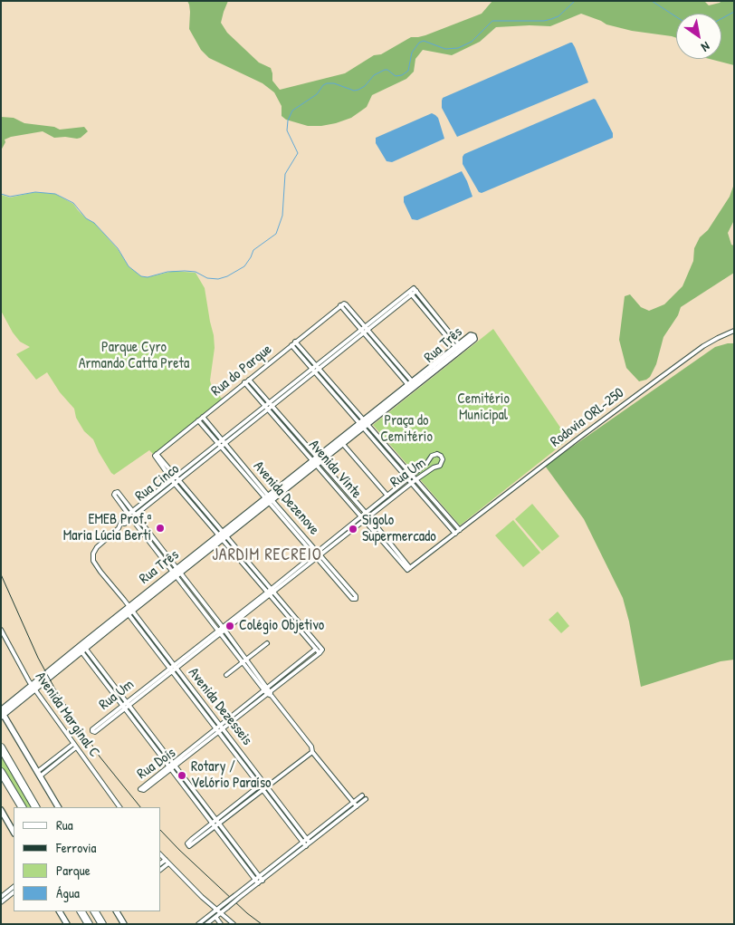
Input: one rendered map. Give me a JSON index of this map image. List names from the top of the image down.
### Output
{
  "streets": {
    "street": [
      "Rua Três",
      "Rua do Parque",
      "Rodovia ORL-250",
      "Avenida Vinte",
      "Rua Um",
      "Rua Cinco",
      "Avenida Dezenove",
      "Avenida Dezesseis",
      "Avenida Marginal C",
      "Rua Dois"
    ]
  },
  "crossings": [
    ["Rua Três", "Avenida Vinte"],
    ["Rua Três", "Rua Cinco"],
    ["Rua Três", "Avenida Dezenove"],
    ["Rua Três", "Avenida Dezesseis"],
    ["Rua Três", "Avenida Marginal C"],
    ["Rua do Parque", "Avenida Vinte"],
    ["Rua do Parque", "Rua Cinco"],
    ["Rua do Parque", "Avenida Dezenove"],
    ["Avenida Vinte", "Rua Um"],
    ["Avenida Vinte", "Rua Cinco"],
    ["Rua Um", "Avenida Dezenove"],
    ["Rua Um", "Avenida Dezesseis"],
    ["Rua Cinco", "Avenida Dezenove"],
    ["Avenida Dezesseis", "Rua Dois"]
  ],
  "districts": ["JARDIM RECREIO"],
  "parks": ["Parque Cyro Armando Catta Preta", "Cemitério Municipal", "Praça do Cemitério"],
  "places": [
    "EMEB Prof.ª Maria Lúcia Berti",
    "Sigolo Supermercado",
    "Colégio Objetivo",
    "Rotary / Velório Paraíso"
  ],
  "legend": [
    "Rua",
    "Ferrovia",
    "Parque",
    "Água"
  ],
  "north": "bottom right"
}
